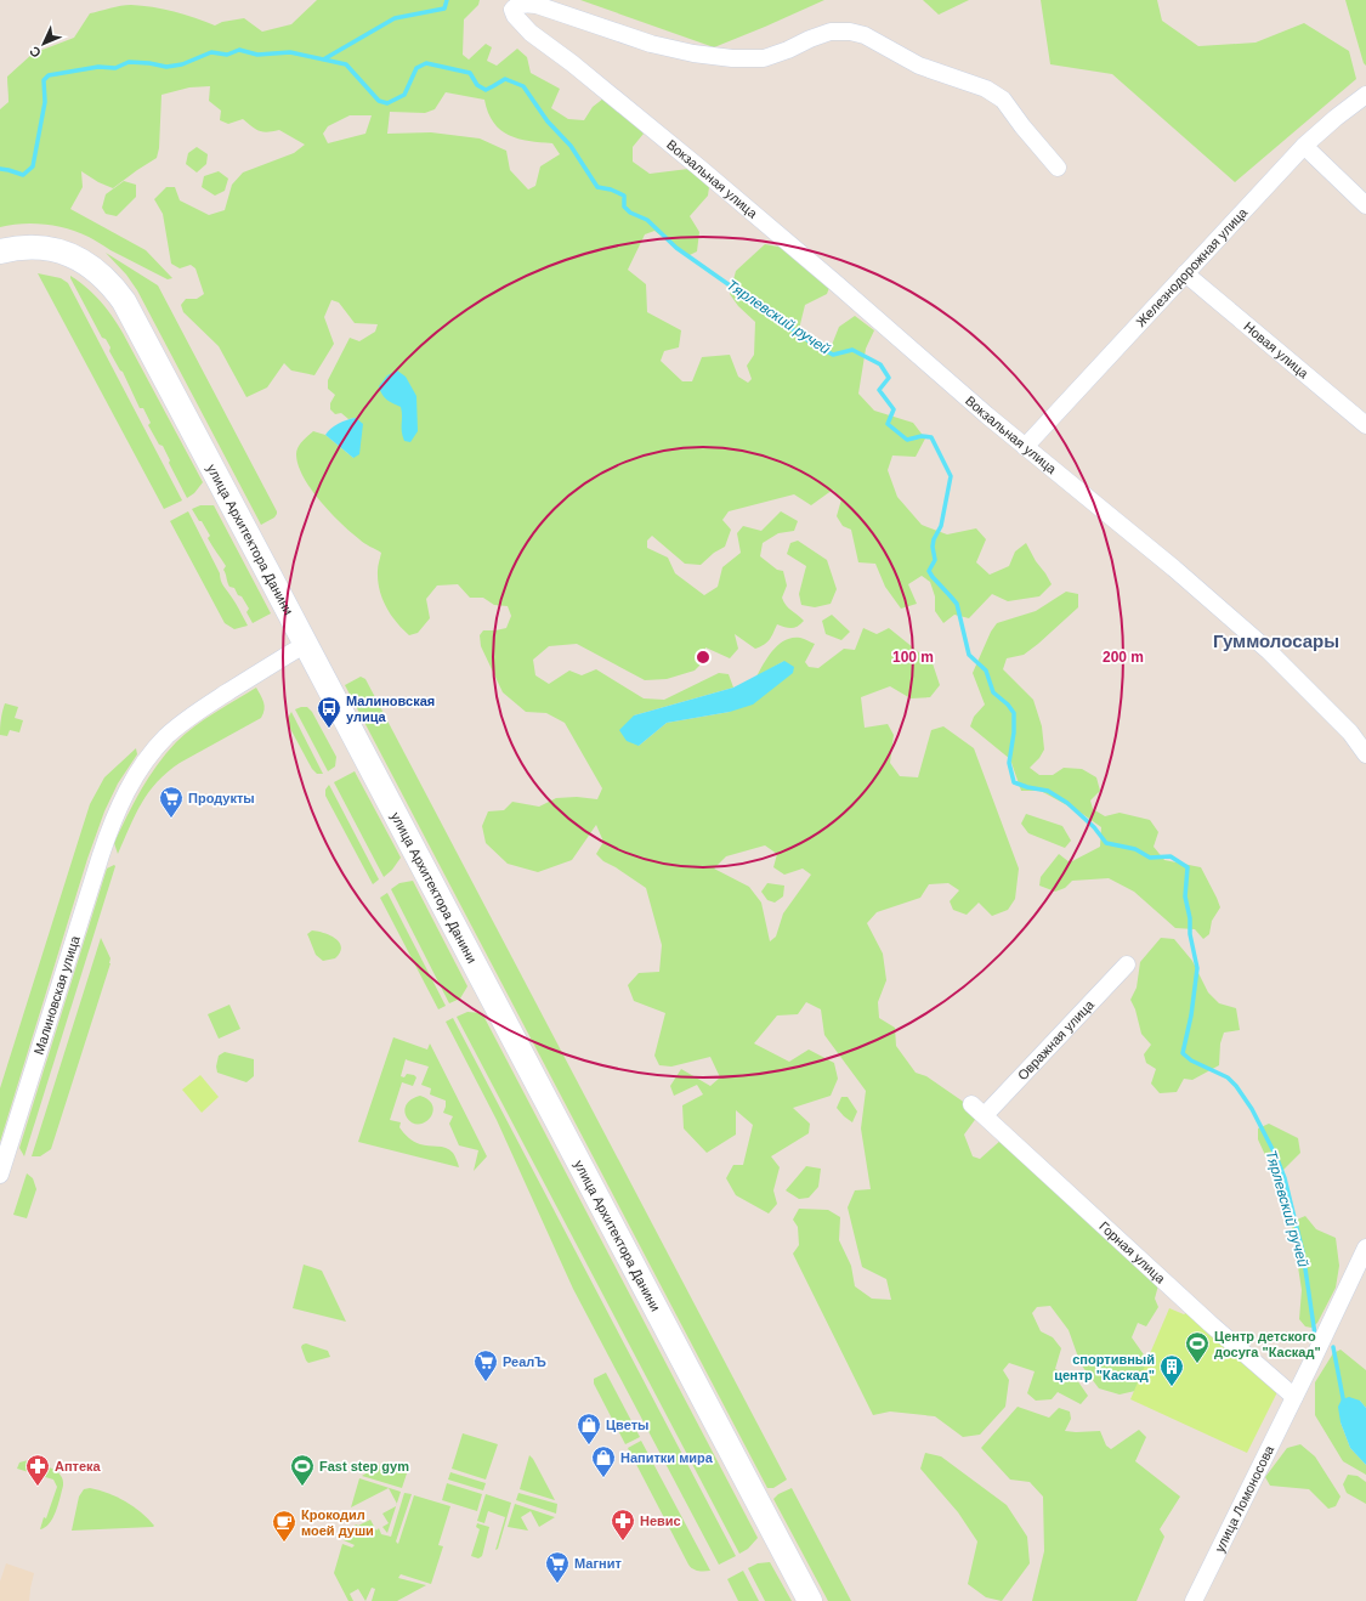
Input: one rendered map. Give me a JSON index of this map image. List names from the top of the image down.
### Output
{
  "streets": {
    "street": [
      "Вокзальная улица",
      "Железнодорожная улица",
      "Новая улица",
      "улица Архитектора Данини",
      "Малиновская улица",
      "Овражная улица",
      "Горная улица",
      "улица Ломоносова"
    ]
  },
  "crossings": [
    ["Вокзальная улица", "Железнодорожная улица"],
    ["Железнодорожная улица", "Новая улица"],
    ["улица Архитектора Данини", "Малиновская улица"],
    ["Овражная улица", "Горная улица"],
    ["Горная улица", "улица Ломоносова"]
  ],
  "districts": ["Гуммолосары"],
  "water": ["Тярлевский ручей"],
  "places": {
    "bus stop": ["Малиновская улица"],
    "supermarket": ["Продукты", "РеалЪ", "Магнит"],
    "sports": ["Центр детского досуга \"Каскад\"", "Fast step gym"],
    "building": ["спортивный центр \"Каскад\""],
    "shop": ["Цветы", "Напитки мира"],
    "pharmacy": ["Аптека", "Невис"],
    "cafe": ["Крокодил моей души"]
  },
  "north": "bottom left",
  "rings": ["100 m", "200 m"]
}
